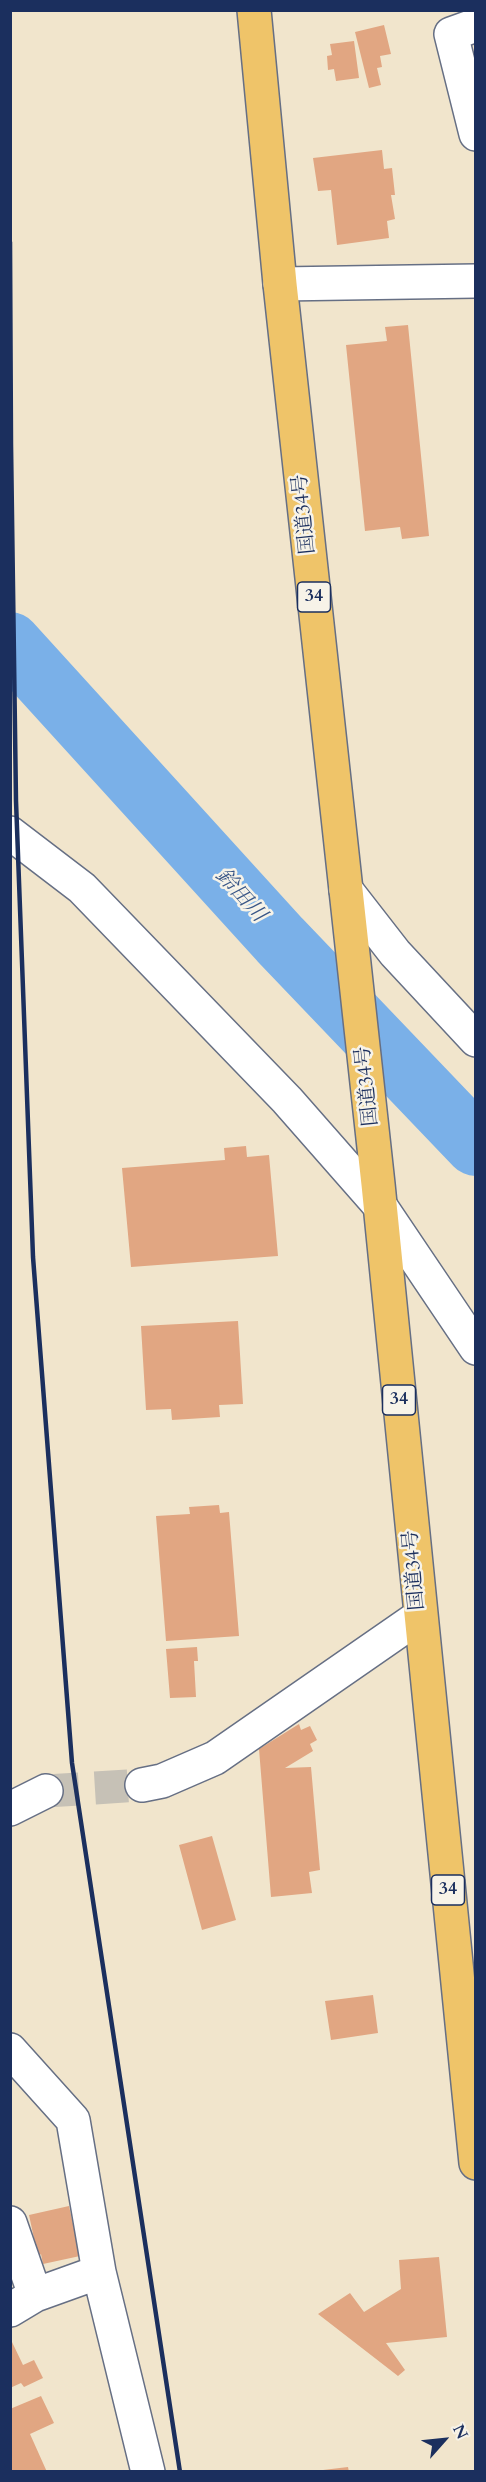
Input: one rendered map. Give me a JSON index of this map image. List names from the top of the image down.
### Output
{
  "streets": {
    "highway": ["国道34号", "34"]
  },
  "water": ["鈴田川"],
  "north": "top right"
}
